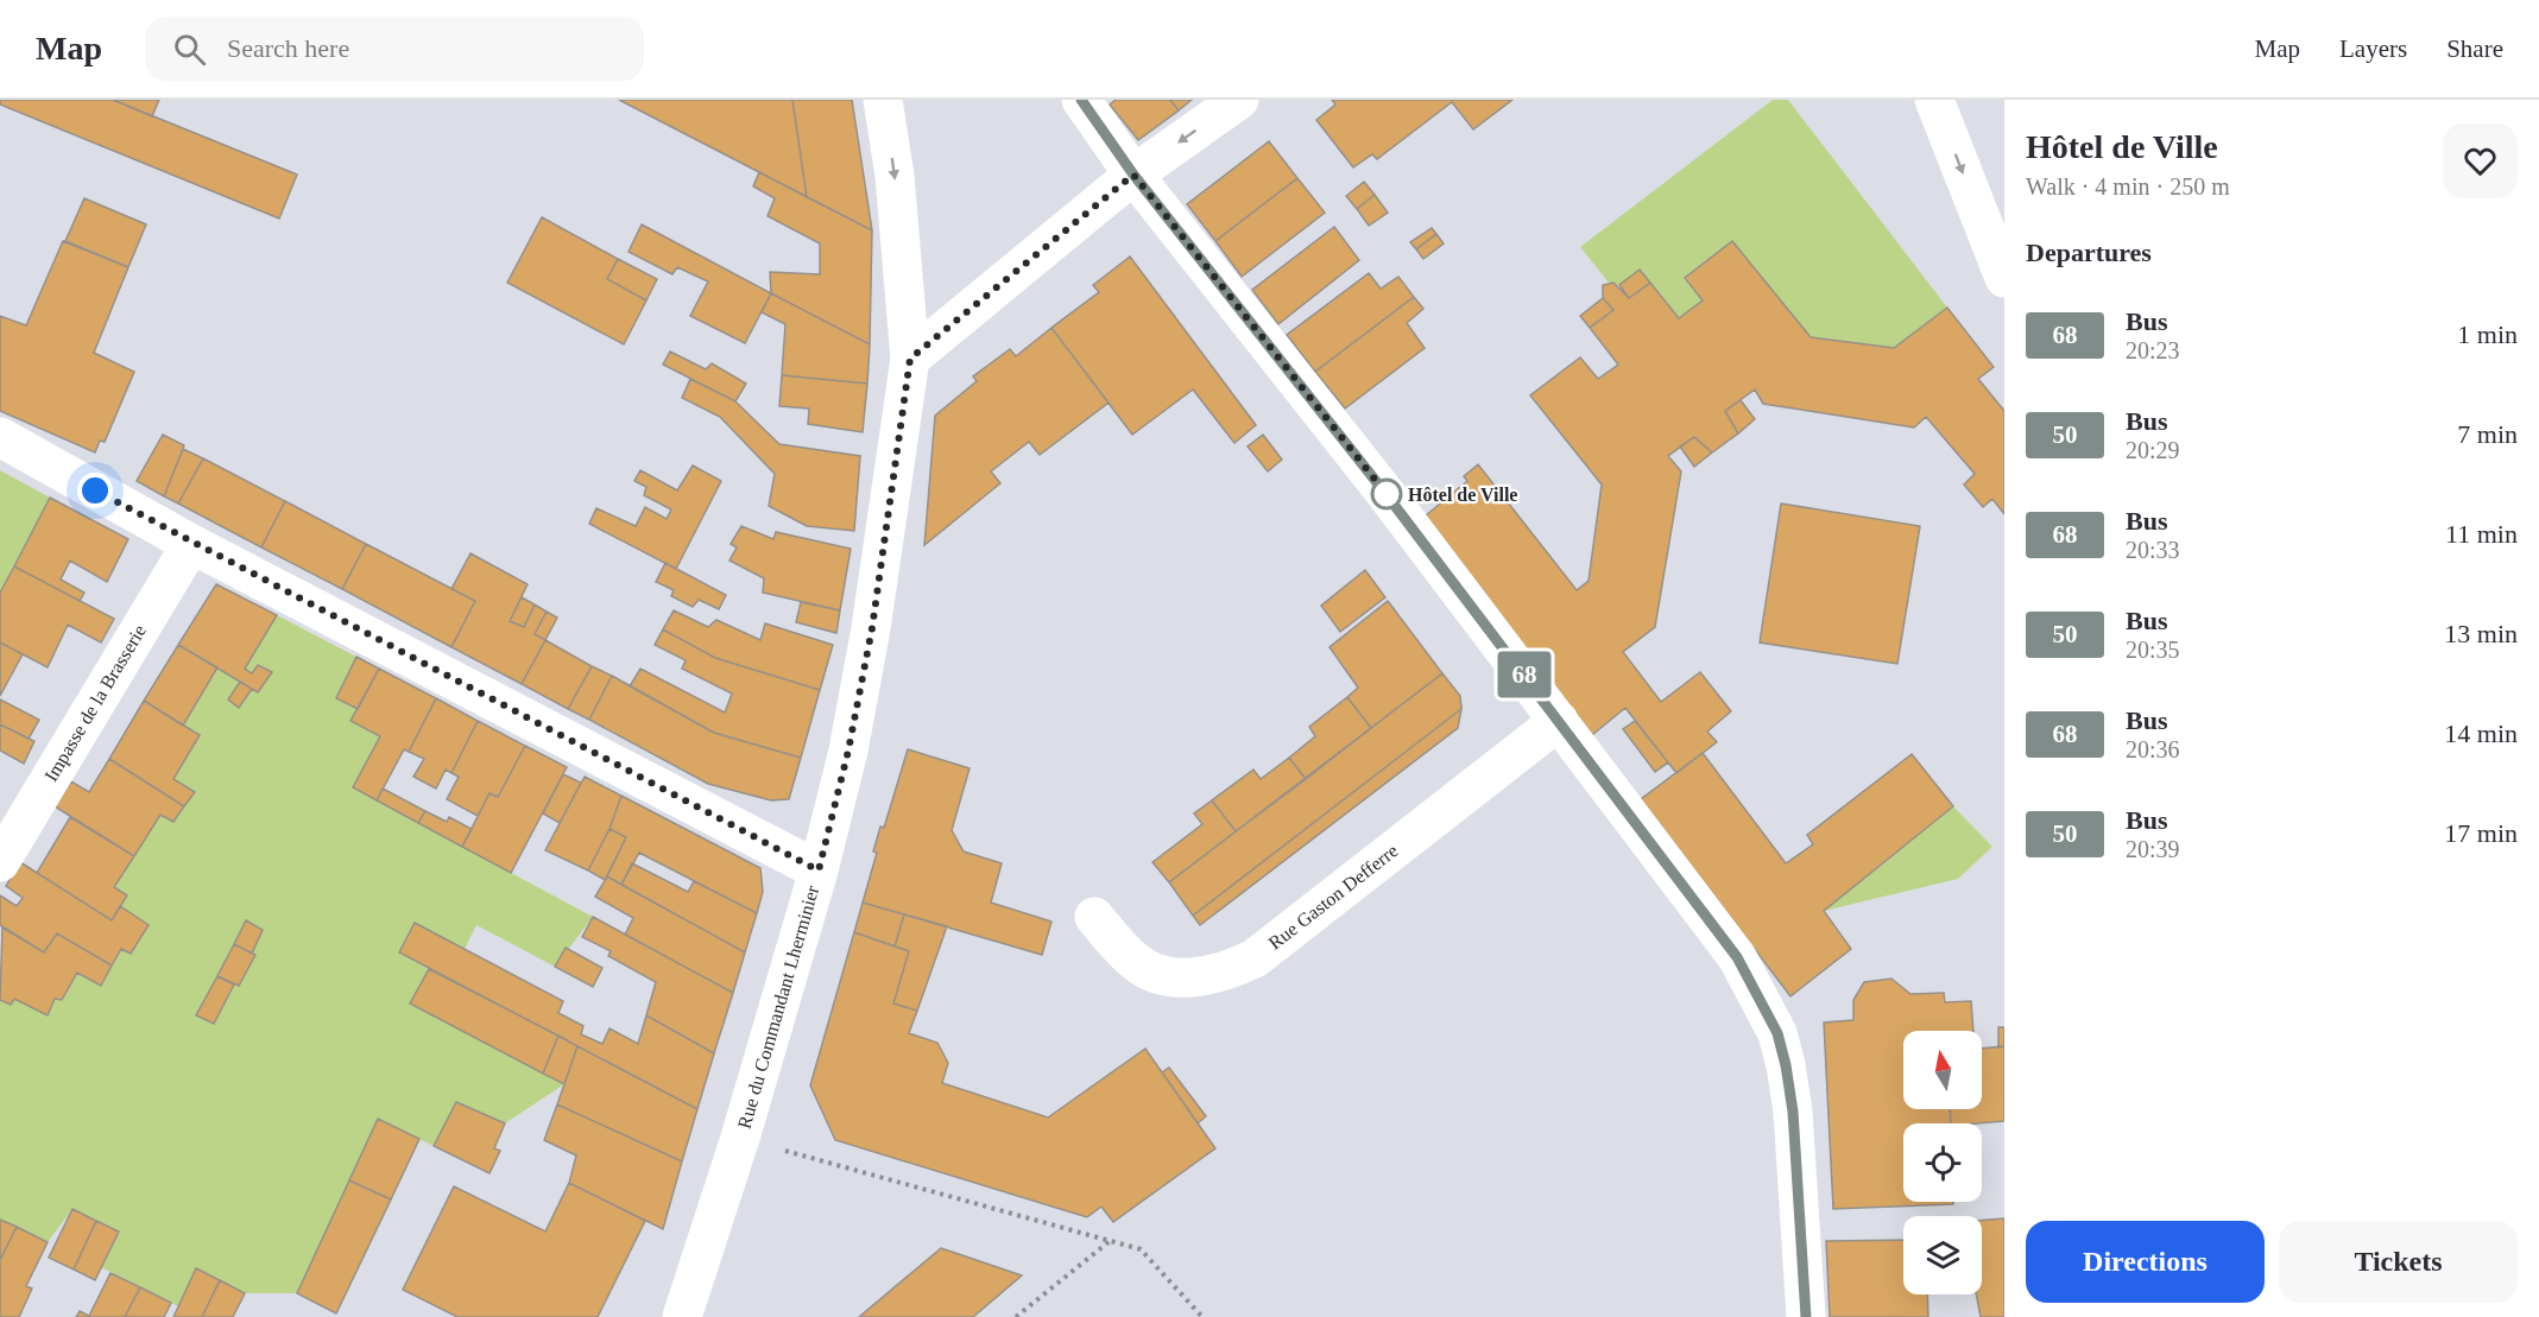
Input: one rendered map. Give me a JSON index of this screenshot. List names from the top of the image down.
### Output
{
  "streets": {
    "street": ["Impasse de la Brasserie", "Rue Gaston Defferre", "Rue du Commandant Lherminier"]
  },
  "places": ["Hôtel de Ville"],
  "lines": ["bus line 68"],
  "north": "top",
  "page": {
    "header": "Map",
    "search": "Search here",
    "nav": ["Map", "Layers", "Share"],
    "on_map": "68",
    "heading": [
      ["Hôtel de Ville", "Walk · 4 min · 250 m"],
      "Departures"
    ],
    "list": [
      {
        "mark": "68",
        "name": "Bus",
        "note": "20:23",
        "value": "1 min"
      },
      {
        "mark": "50",
        "name": "Bus",
        "note": "20:29",
        "value": "7 min"
      },
      {
        "mark": "68",
        "name": "Bus",
        "note": "20:33",
        "value": "11 min"
      },
      {
        "mark": "50",
        "name": "Bus",
        "note": "20:35",
        "value": "13 min"
      },
      {
        "mark": "68",
        "name": "Bus",
        "note": "20:36",
        "value": "14 min"
      },
      {
        "mark": "50",
        "name": "Bus",
        "note": "20:39",
        "value": "17 min"
      }
    ],
    "buttons": ["Directions", "Tickets"]
  }
}
